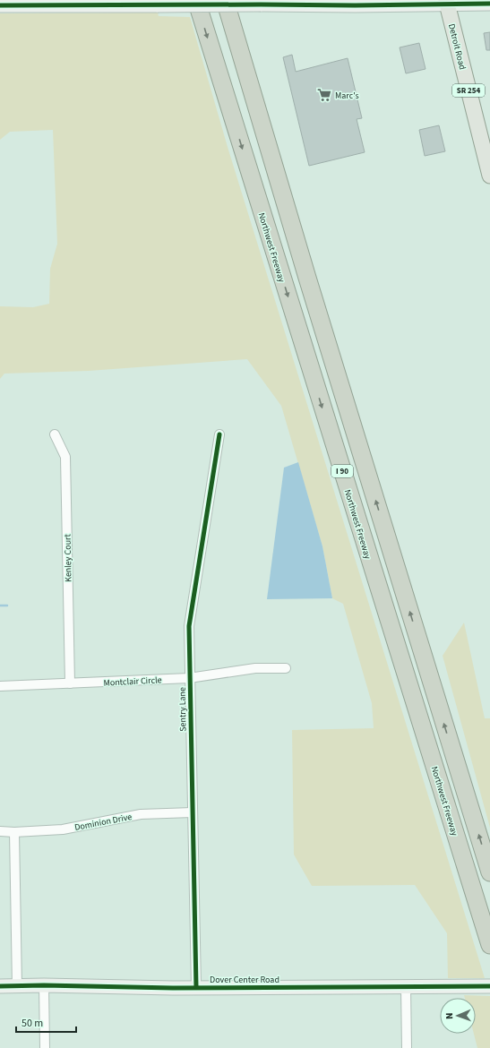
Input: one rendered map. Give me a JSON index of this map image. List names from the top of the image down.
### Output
{
  "streets": {
    "highway": ["Northwest Freeway", "I 90"],
    "main road": ["Detroit Road", "SR 254"],
    "street": [
      "Kenley Court",
      "Montclair Circle",
      "Sentry Lane",
      "Dominion Drive",
      "Dover Center Road"
    ]
  },
  "crossings": [
    ["Kenley Court", "Montclair Circle"],
    ["Montclair Circle", "Sentry Lane"],
    ["Sentry Lane", "Dominion Drive"],
    ["Sentry Lane", "Dover Center Road"]
  ],
  "places": {
    "supermarket": ["Marc's"]
  },
  "scale_bar": "50 m",
  "north": "left"
}
